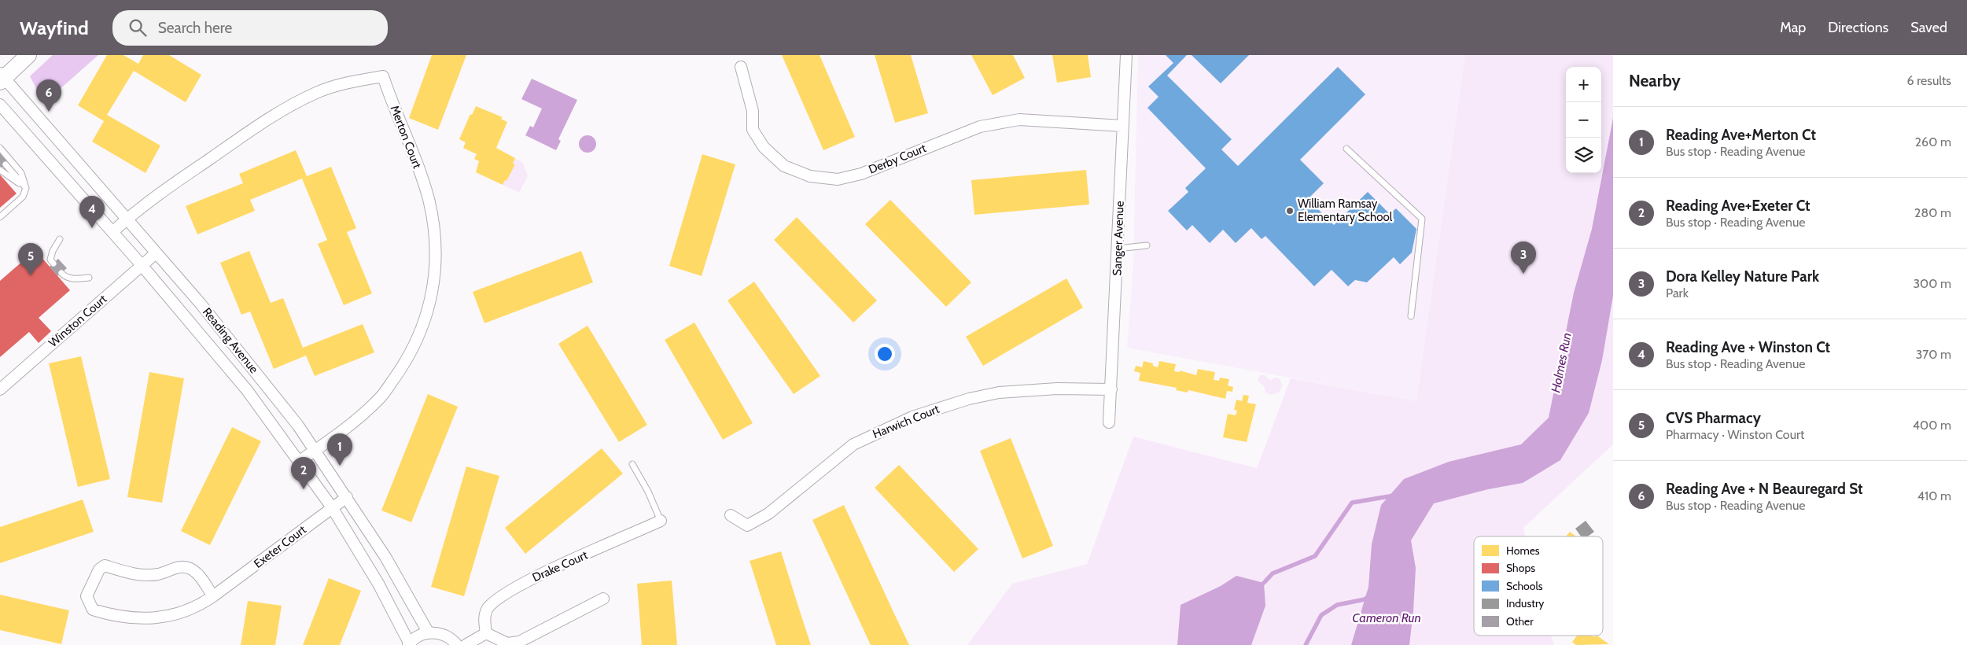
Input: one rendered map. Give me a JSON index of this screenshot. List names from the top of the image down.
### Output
{
  "streets": {
    "street": [
      "Merton Court",
      "Derby Court",
      "Sanger Avenue",
      "Winston Court",
      "Reading Avenue",
      "Harwich Court",
      "Exeter Court",
      "Drake Court"
    ]
  },
  "crossings": [
    ["Merton Court", "Reading Avenue"],
    ["Derby Court", "Sanger Avenue"],
    ["Sanger Avenue", "Harwich Court"],
    ["Winston Court", "Reading Avenue"],
    ["Reading Avenue", "Exeter Court"]
  ],
  "water": ["Holmes Run", "Cameron Run"],
  "places": ["William Ramsay Elementary School"],
  "legend": [
    "Homes",
    "Shops",
    "Schools",
    "Industry",
    "Other"
  ],
  "page": {
    "header": "Wayfind",
    "search": "Search here",
    "nav": ["Map", "Directions", "Saved"],
    "heading": ["Nearby", "6 results"],
    "map_buttons": ["+", "−"],
    "pins": [
      "6",
      "4",
      "3",
      "5",
      "1",
      "2"
    ],
    "list": [
      {
        "mark": "1",
        "name": "Reading Ave+Merton Ct",
        "note": "Bus stop · Reading Avenue",
        "value": "260 m"
      },
      {
        "mark": "2",
        "name": "Reading Ave+Exeter Ct",
        "note": "Bus stop · Reading Avenue",
        "value": "280 m"
      },
      {
        "mark": "3",
        "name": "Dora Kelley Nature Park",
        "note": "Park",
        "value": "300 m"
      },
      {
        "mark": "4",
        "name": "Reading Ave + Winston Ct",
        "note": "Bus stop · Reading Avenue",
        "value": "370 m"
      },
      {
        "mark": "5",
        "name": "CVS Pharmacy",
        "note": "Pharmacy · Winston Court",
        "value": "400 m"
      },
      {
        "mark": "6",
        "name": "Reading Ave + N Beauregard St",
        "note": "Bus stop · Reading Avenue",
        "value": "410 m"
      }
    ]
  }
}
